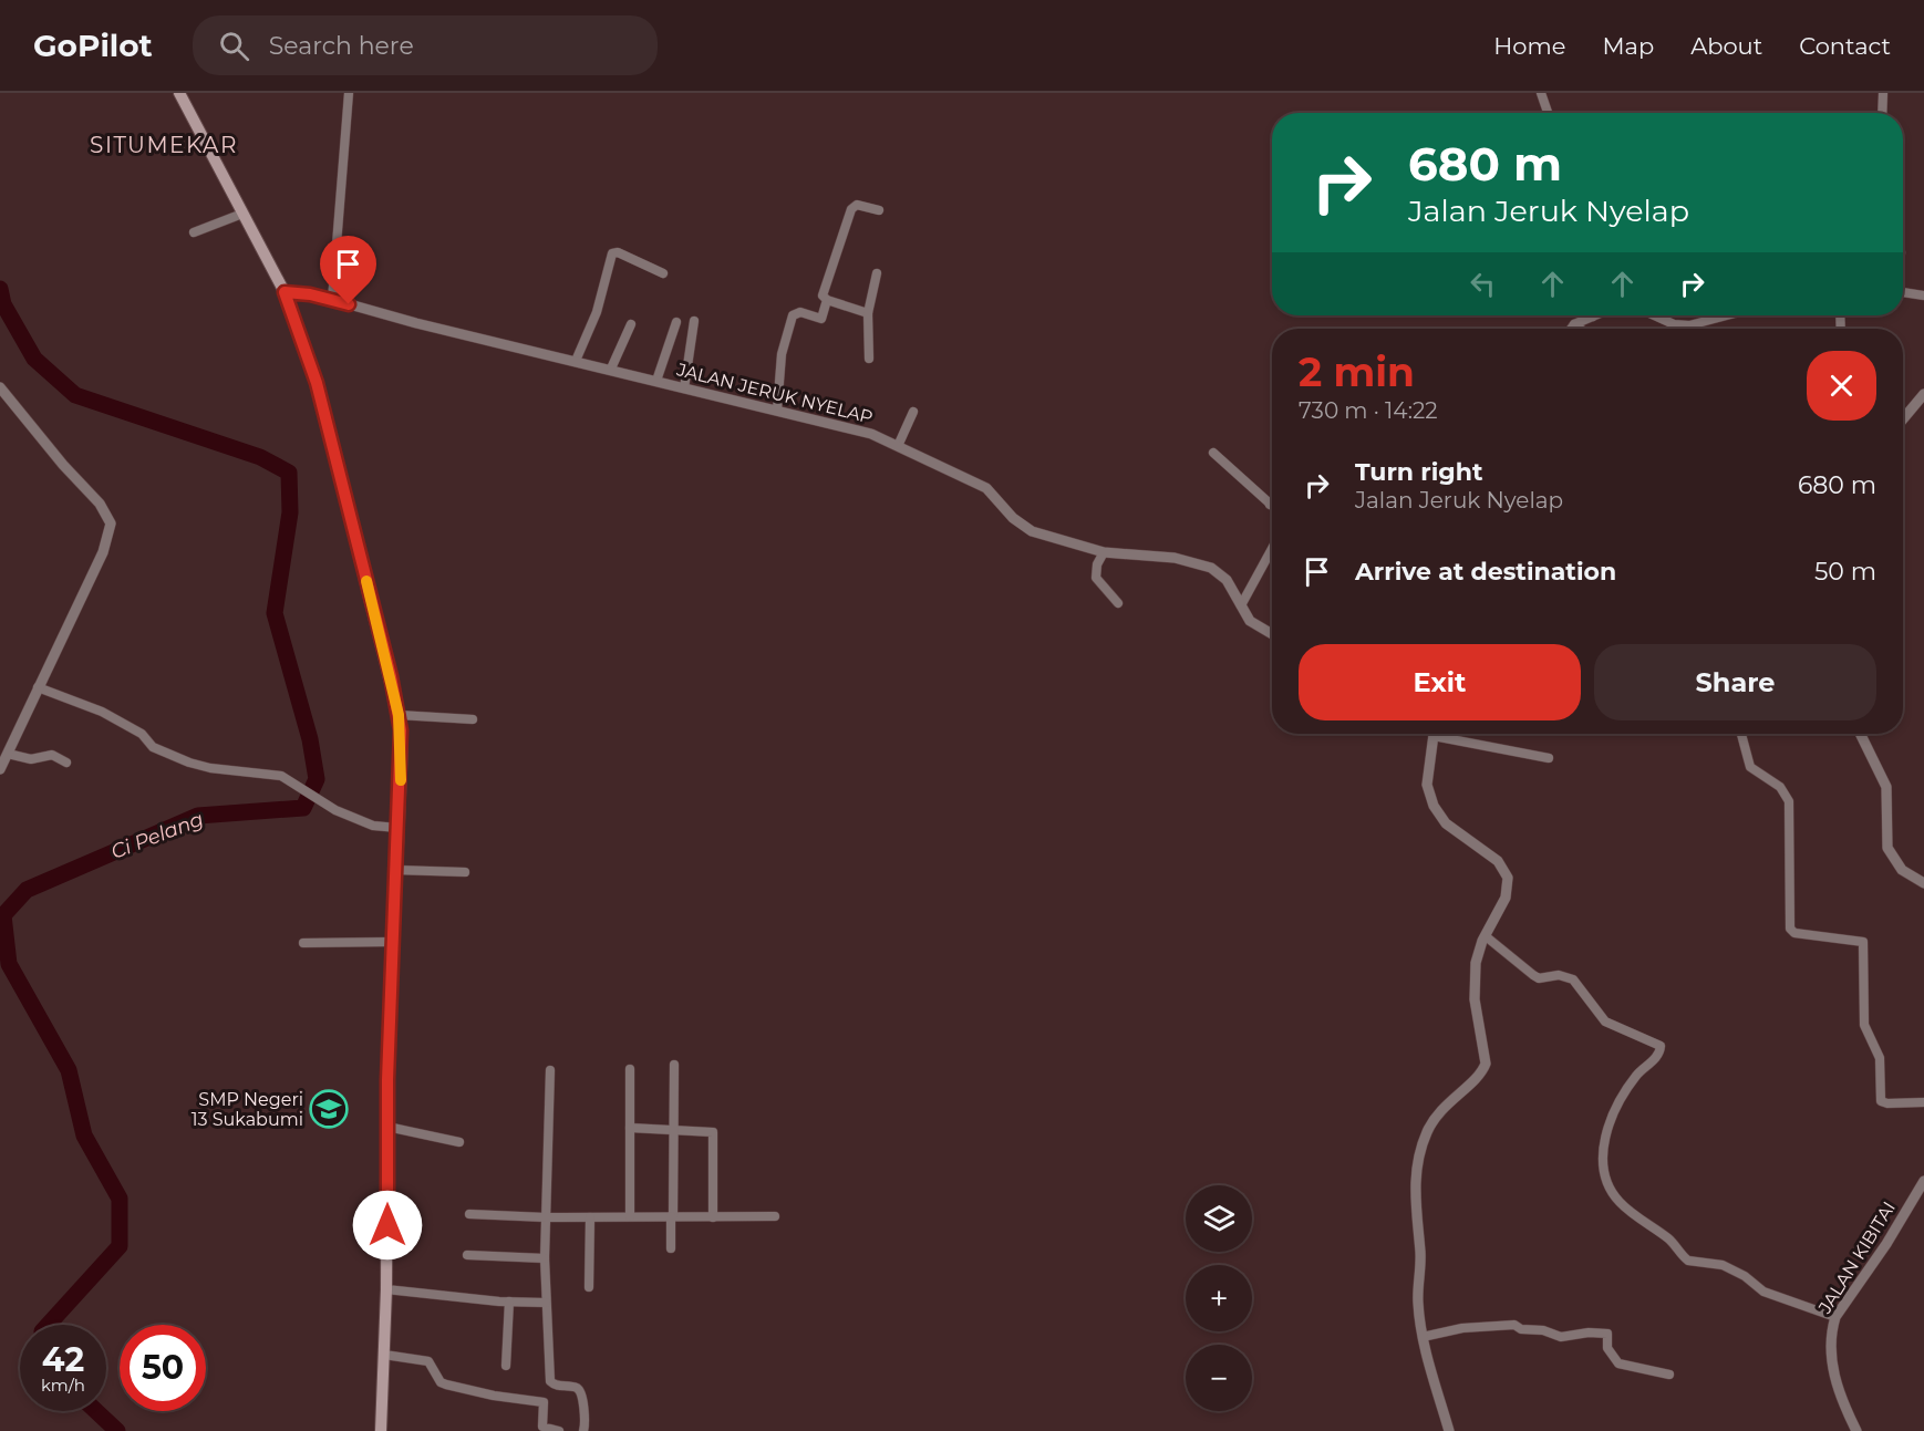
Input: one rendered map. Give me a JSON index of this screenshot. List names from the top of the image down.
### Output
{
  "streets": {
    "street": ["JALAN JERUK NYELAP", "JALAN KIBITAI"]
  },
  "districts": ["SITUMEKAR"],
  "water": ["Ci Pelang"],
  "places": {
    "school or university": ["SMP Negeri 13 Sukabumi"]
  },
  "page": {
    "header": "GoPilot",
    "search": "Search here",
    "nav": [
      "Home",
      "Map",
      "About",
      "Contact"
    ],
    "turn": ["680 m", "Jalan Jeruk Nyelap"],
    "heading": ["2 min", "730 m · 14:22"],
    "list": [
      {
        "name": "Turn right",
        "note": "Jalan Jeruk Nyelap",
        "value": "680 m"
      },
      {
        "name": "Arrive at destination",
        "value": "50 m"
      }
    ],
    "buttons": ["Exit", "Share"],
    "map_buttons": ["+", "−"],
    "speed": "42 km/h",
    "limit": "50"
  }
}
